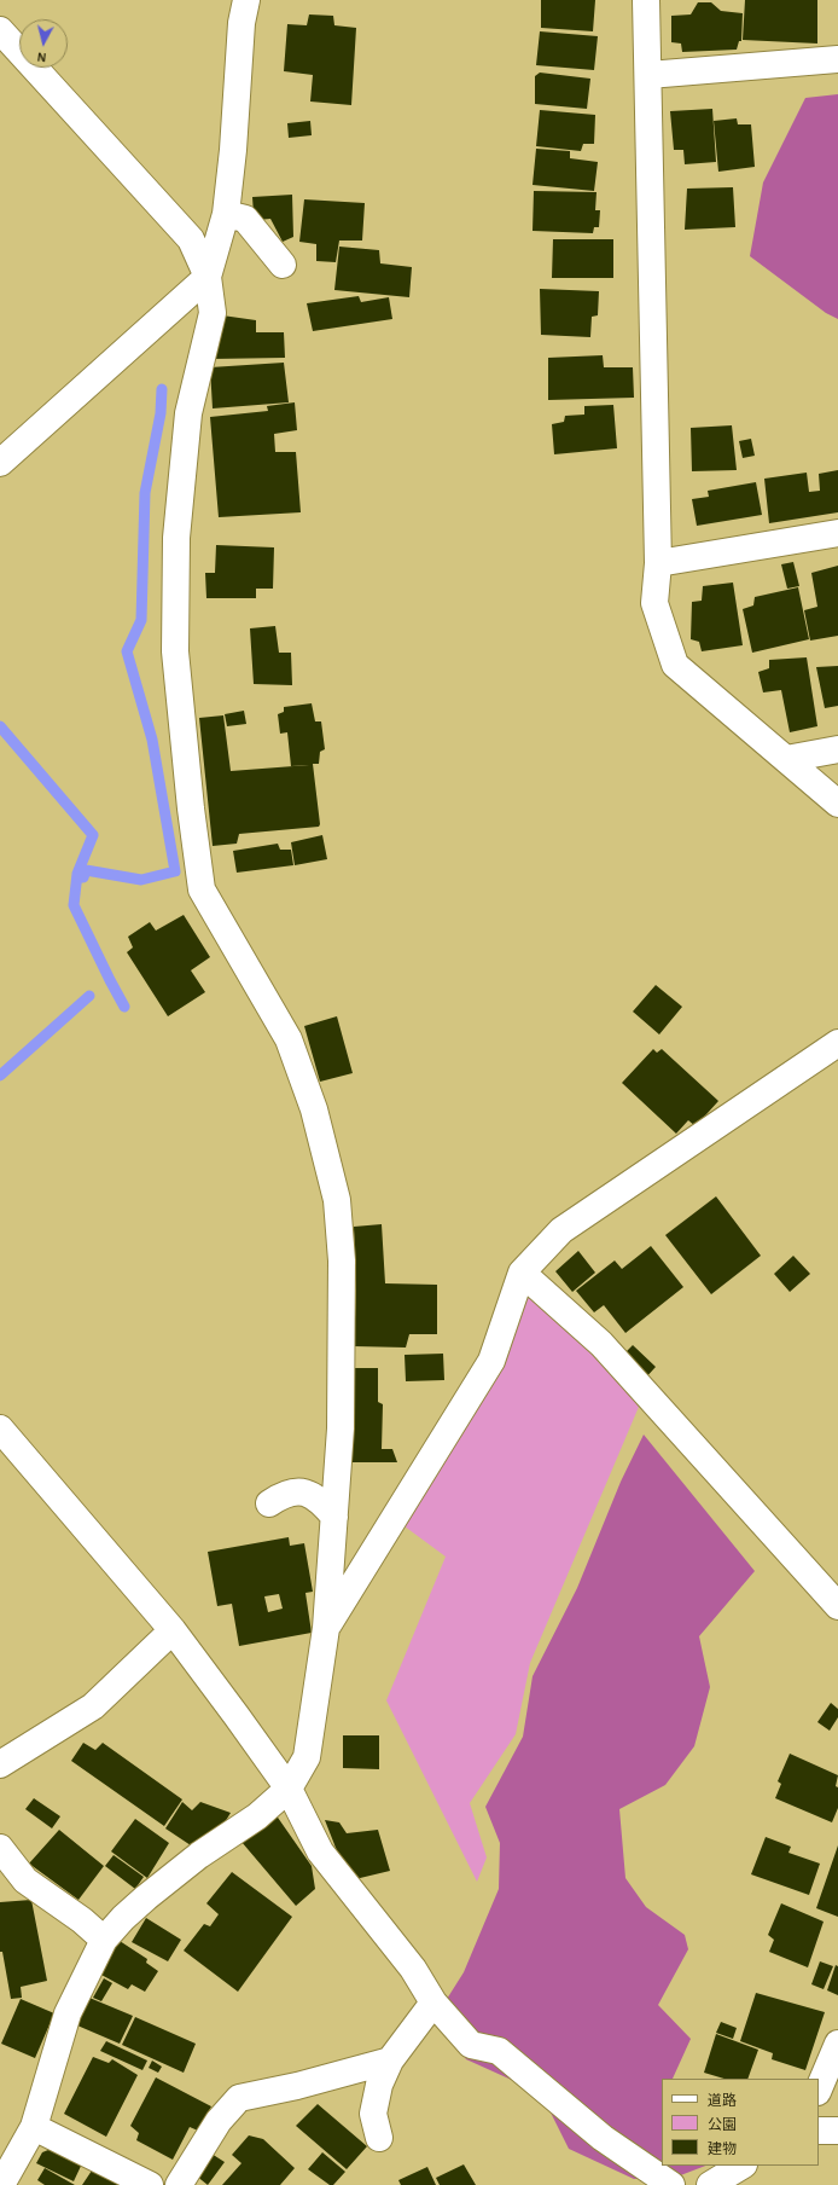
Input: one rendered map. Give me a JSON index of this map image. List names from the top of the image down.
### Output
{
  "legend": ["道路", "公園", "建物"],
  "north": "bottom"
}
